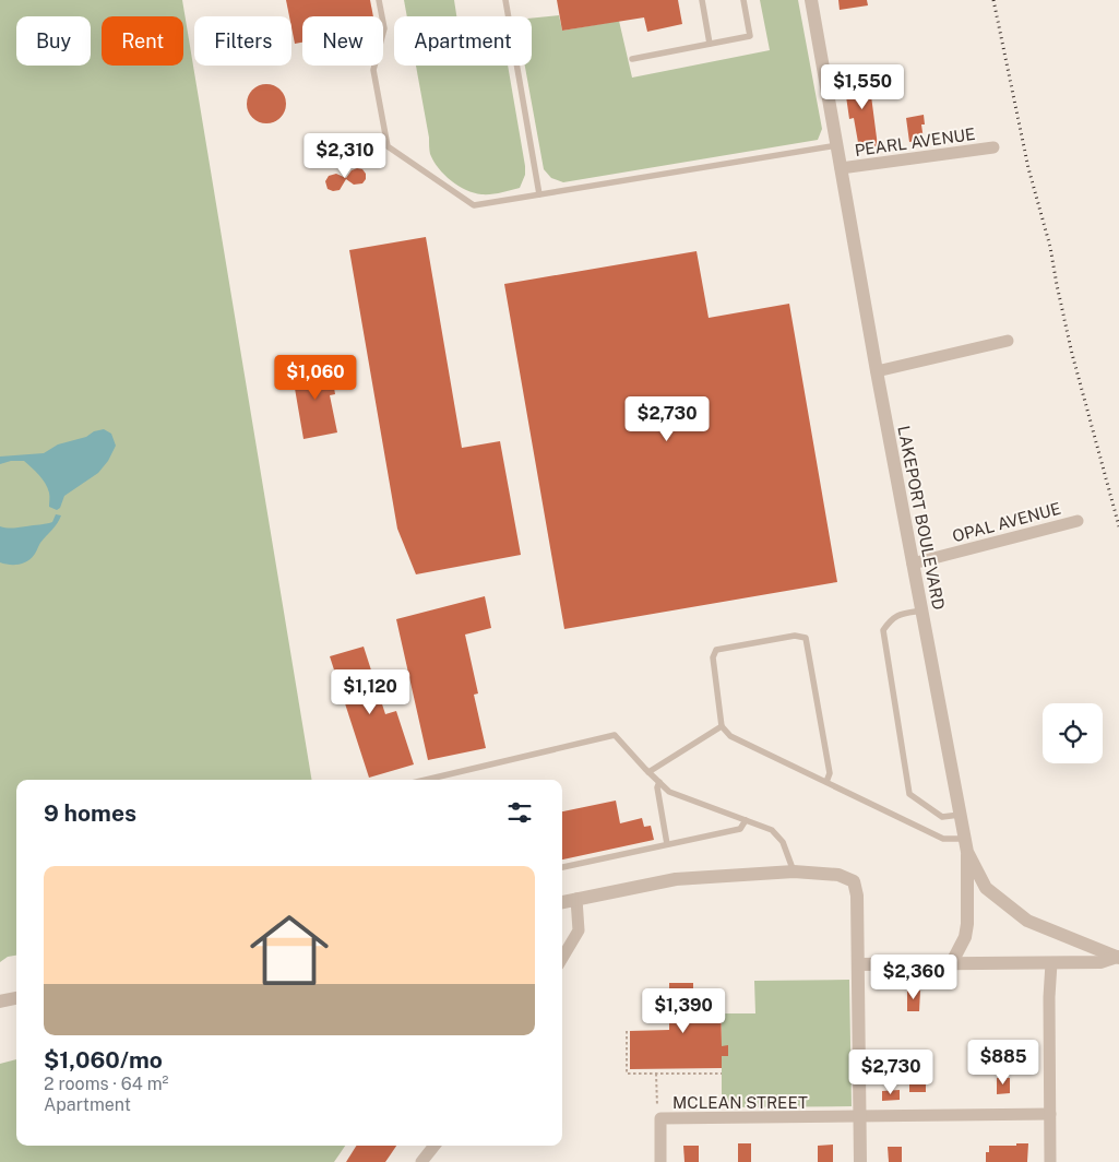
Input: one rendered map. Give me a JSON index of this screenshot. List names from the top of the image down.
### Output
{
  "streets": {
    "street": [
      "PEARL AVENUE",
      "LAKEPORT BOULEVARD",
      "OPAL AVENUE",
      "MCLEAN STREET"
    ]
  },
  "crossings": [
    ["PEARL AVENUE", "LAKEPORT BOULEVARD"],
    ["LAKEPORT BOULEVARD", "OPAL AVENUE"]
  ],
  "page": {
    "chip": [
      "Buy",
      "Rent",
      "Filters",
      "New",
      "Apartment"
    ],
    "price": [
      "$1,550",
      "$2,310",
      "$1,060",
      "$2,730",
      "$1,120",
      "$2,360",
      "$1,390",
      "$885",
      "$2,730"
    ],
    "heading": "9 homes",
    "list": [
      {
        "name": "$1,060/mo",
        "note": "2 rooms · 64 m² · Apartment"
      }
    ]
  }
}
